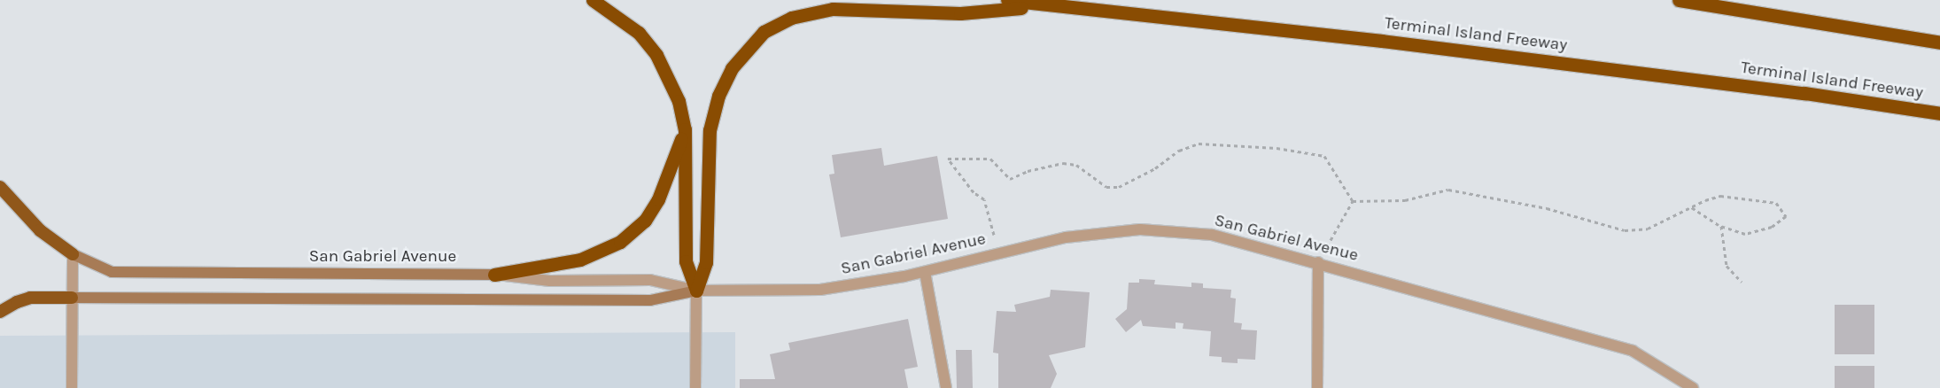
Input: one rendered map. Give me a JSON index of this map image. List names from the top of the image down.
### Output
{
  "streets": {
    "highway": ["Terminal Island Freeway"],
    "main road": ["San Gabriel Avenue"]
  }
}
